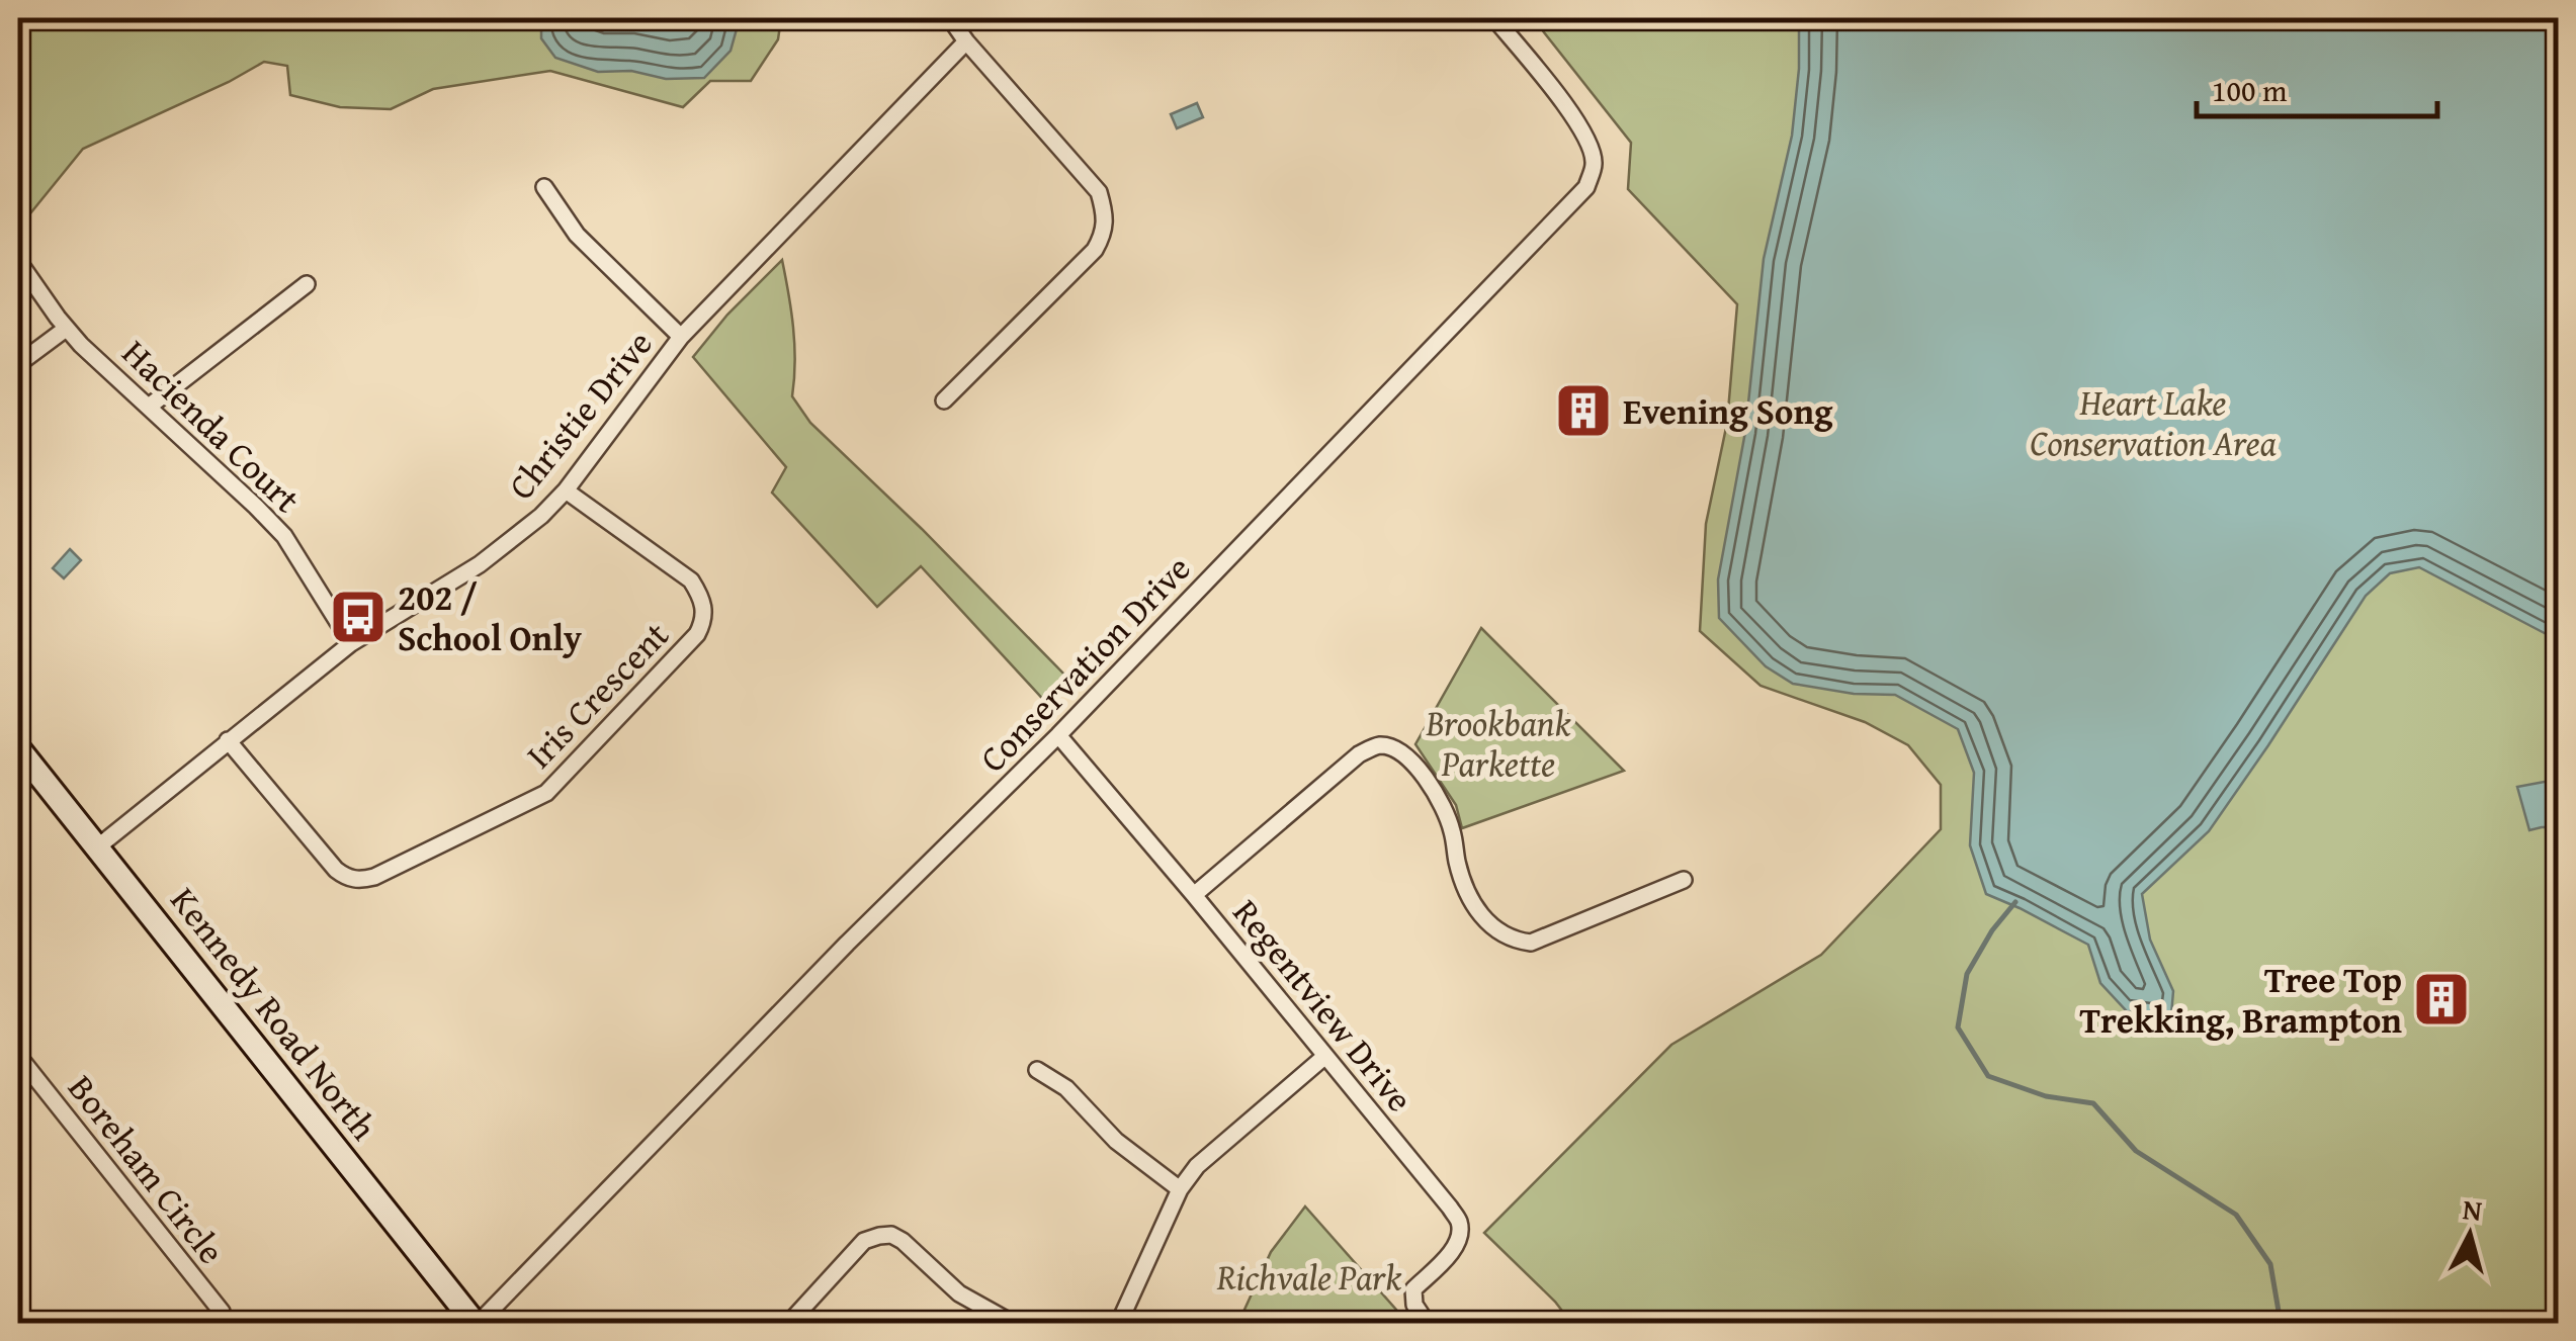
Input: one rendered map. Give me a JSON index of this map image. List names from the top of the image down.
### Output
{
  "streets": {
    "main road": ["Kennedy Road North"],
    "street": [
      "Christie Drive",
      "Hacienda Court",
      "Conservation Drive",
      "Iris Crescent",
      "Regentview Drive",
      "Boreham Circle"
    ]
  },
  "crossings": [
    ["Christie Drive", "Hacienda Court"],
    ["Christie Drive", "Iris Crescent"],
    ["Christie Drive", "Kennedy Road North"],
    ["Conservation Drive", "Regentview Drive"],
    ["Conservation Drive", "Kennedy Road North"]
  ],
  "parks": ["Heart Lake Conservation Area", "Brookbank Parkette", "Richvale Park"],
  "places": {
    "building": ["Evening Song", "Tree Top Trekking, Brampton"],
    "bus stop": ["202 / School Only"]
  },
  "scale_bar": "100 m",
  "north": "top"
}
